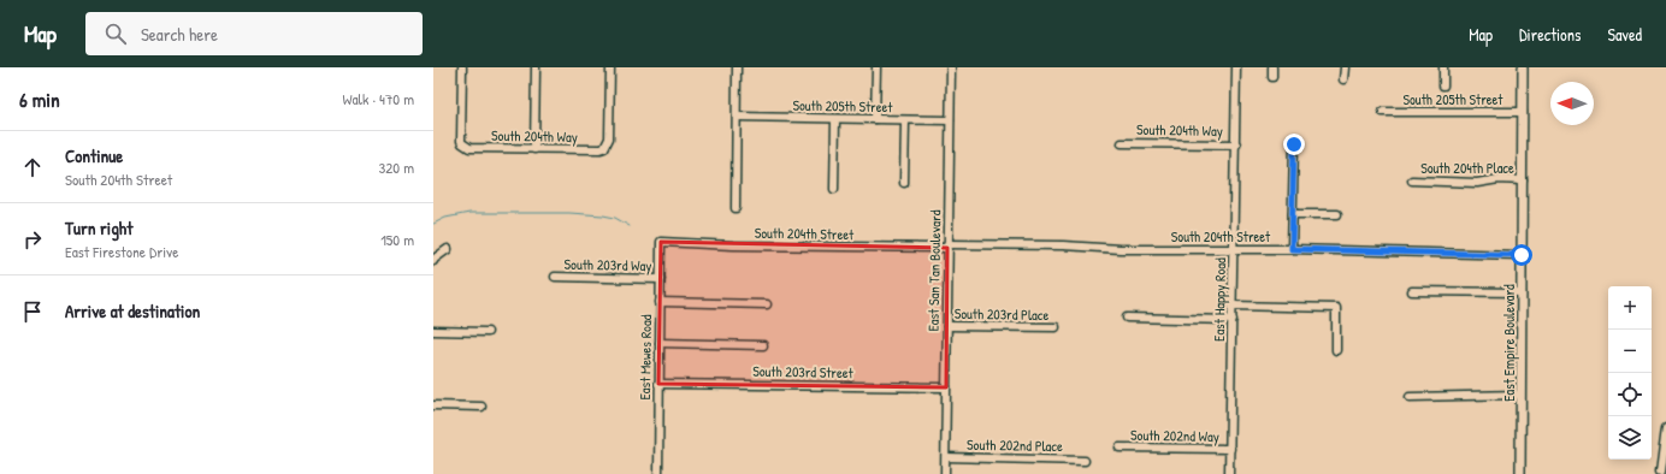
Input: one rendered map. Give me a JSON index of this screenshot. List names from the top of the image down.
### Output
{
  "streets": {
    "main road": ["East Empire Boulevard"],
    "street": [
      "South 205th Street",
      "South 204th Way",
      "South 204th Place",
      "South 204th Street",
      "South 203rd Way",
      "East San Tan Boulevard",
      "East Happy Road",
      "South 203rd Place",
      "East Mewes Road",
      "South 203rd Street",
      "South 202nd Way",
      "South 202nd Place"
    ]
  },
  "crossings": [
    ["South 205th Street", "East San Tan Boulevard"],
    ["South 205th Street", "East Empire Boulevard"],
    ["South 204th Way", "East Happy Road"],
    ["South 204th Place", "East Empire Boulevard"],
    ["South 204th Street", "East San Tan Boulevard"],
    ["South 204th Street", "East Happy Road"],
    ["South 204th Street", "East Empire Boulevard"],
    ["South 204th Street", "East Mewes Road"],
    ["South 203rd Way", "East Mewes Road"],
    ["East San Tan Boulevard", "South 203rd Place"],
    ["East San Tan Boulevard", "South 203rd Street"],
    ["East San Tan Boulevard", "South 202nd Place"],
    ["East Happy Road", "South 202nd Way"],
    ["East Mewes Road", "South 203rd Street"]
  ],
  "north": "left",
  "page": {
    "header": "Map",
    "search": "Search here",
    "nav": ["Map", "Directions", "Saved"],
    "heading": ["6 min", "Walk · 470 m"],
    "list": [
      ["Continue", "South 204th Street", "320 m"],
      ["Turn right", "East Firestone Drive", "150 m"],
      "Arrive at destination"
    ],
    "map_buttons": ["+", "−"]
  }
}
